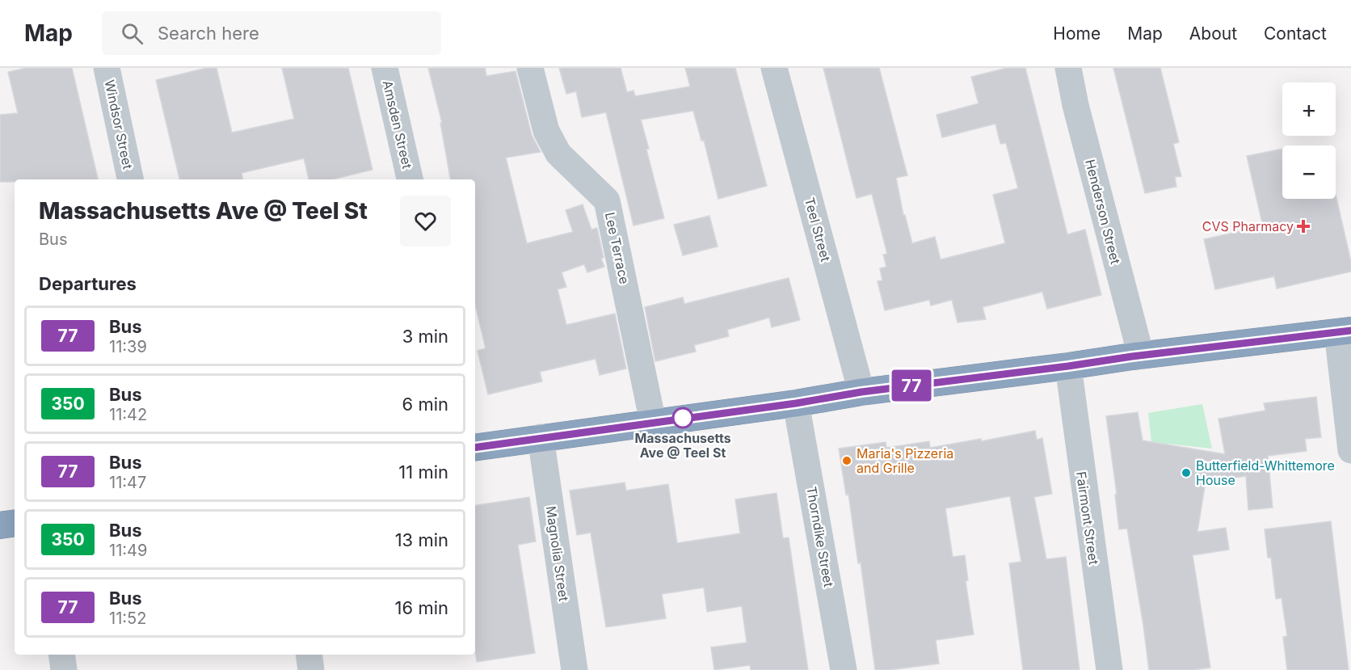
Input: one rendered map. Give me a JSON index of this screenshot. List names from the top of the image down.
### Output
{
  "streets": {
    "street": [
      "Windsor Street",
      "Amsden Street",
      "Henderson Street",
      "Teel Street",
      "Lee Terrace",
      "Fairmont Street",
      "Thorndike Street",
      "Magnolia Street"
    ]
  },
  "places": {
    "health": ["CVS Pharmacy"],
    "other": ["Massachusetts Ave @ Teel St", "Maria's Pizzeria and Grille", "Butterfield-Whittemore House"]
  },
  "lines": ["bus line 77"],
  "page": {
    "header": "Map",
    "search": "Search here",
    "nav": [
      "Home",
      "Map",
      "About",
      "Contact"
    ],
    "on_map": "77",
    "map_buttons": ["+", "−"],
    "heading": [
      ["Massachusetts Ave @ Teel St", "Bus"],
      "Departures"
    ],
    "list": [
      {
        "mark": "77",
        "name": "Bus",
        "note": "11:39",
        "value": "3 min"
      },
      {
        "mark": "350",
        "name": "Bus",
        "note": "11:42",
        "value": "6 min"
      },
      {
        "mark": "77",
        "name": "Bus",
        "note": "11:47",
        "value": "11 min"
      },
      {
        "mark": "350",
        "name": "Bus",
        "note": "11:49",
        "value": "13 min"
      },
      {
        "mark": "77",
        "name": "Bus",
        "note": "11:52",
        "value": "16 min"
      }
    ]
  }
}
